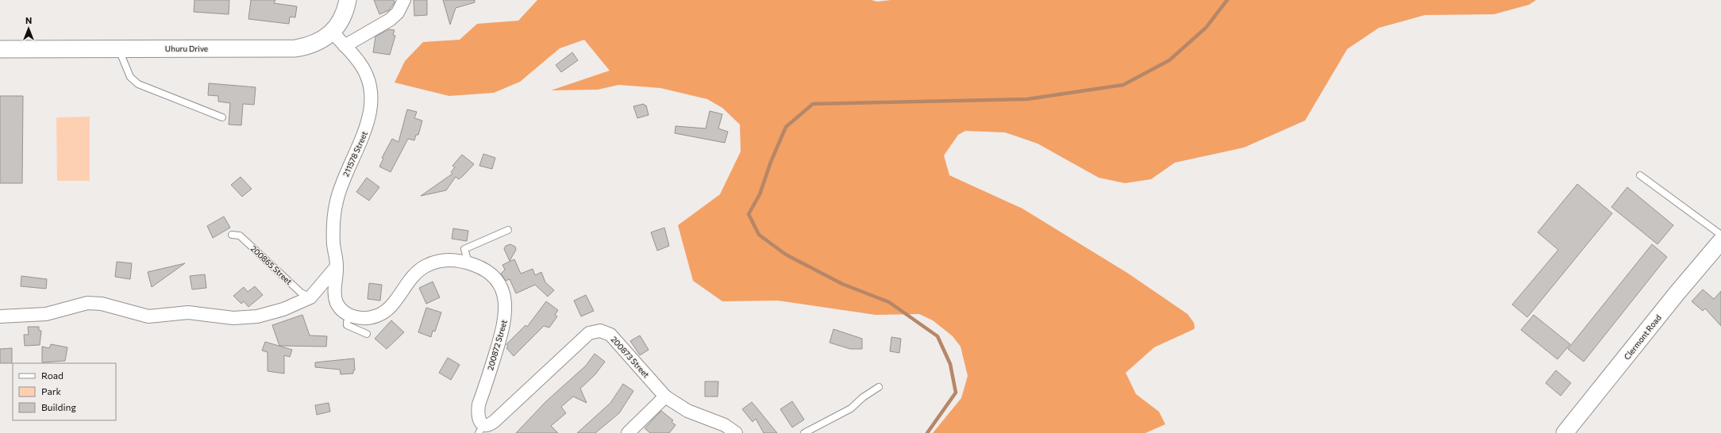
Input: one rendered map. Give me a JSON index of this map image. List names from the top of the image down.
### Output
{
  "streets": {
    "street": [
      "Uhuru Drive",
      "211578 Street",
      "Clermont Road",
      "200872 Street",
      "200873 Street"
    ],
    "lane": ["200865 Street"]
  },
  "crossings": [
    ["Uhuru Drive", "211578 Street"],
    ["211578 Street", "200872 Street"],
    ["200872 Street", "200873 Street"]
  ],
  "legend": ["Road", "Park", "Building"],
  "north": "top"
}
